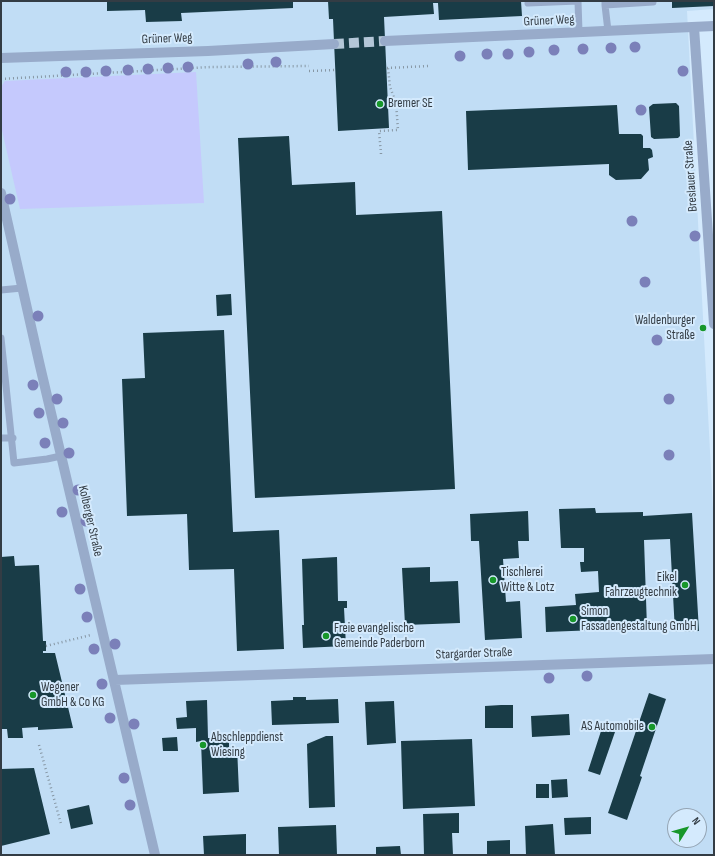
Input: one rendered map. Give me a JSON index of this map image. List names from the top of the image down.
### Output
{
  "streets": {
    "street": [
      "Grüner Weg",
      "Breslauer Straße",
      "Kolberger Straße",
      "Stargarder Straße"
    ]
  },
  "crossings": [
    ["Grüner Weg", "Breslauer Straße"],
    ["Kolberger Straße", "Stargarder Straße"]
  ],
  "places": [
    "Bremer SE",
    "Waldenburger Straße",
    "Tischlerei Witte & Lotz",
    "Eikel Fahrzeugtechnik",
    "Simon Fassadengestaltung GmbH",
    "Freie evangelische Gemeinde Paderborn",
    "Wegener GmbH & Co KG",
    "AS Automobile",
    "Abschleppdienst Wiesing"
  ],
  "north": "top right"
}
